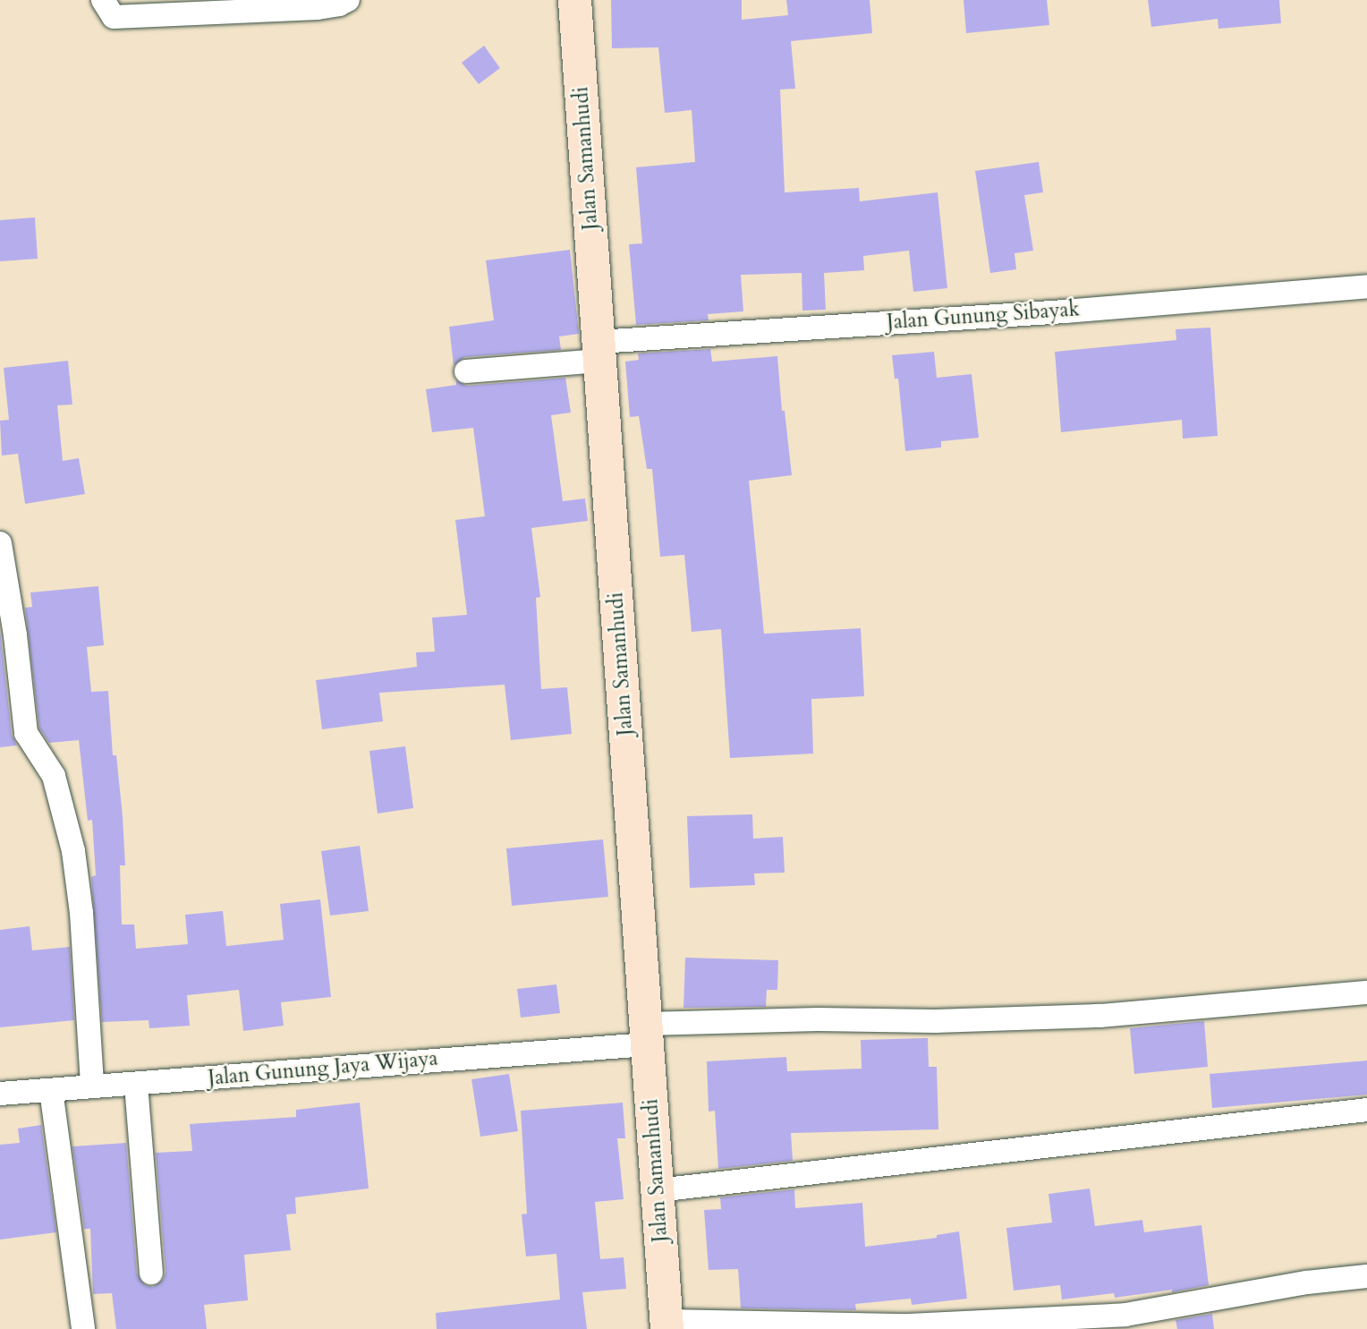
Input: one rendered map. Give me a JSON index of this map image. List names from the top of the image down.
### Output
{
  "streets": {
    "street": ["Jalan Samanhudi", "Jalan Gunung Sibayak", "Jalan Gunung Jaya Wijaya"]
  },
  "crossings": [
    ["Jalan Samanhudi", "Jalan Gunung Sibayak"],
    ["Jalan Samanhudi", "Jalan Gunung Jaya Wijaya"]
  ]
}
